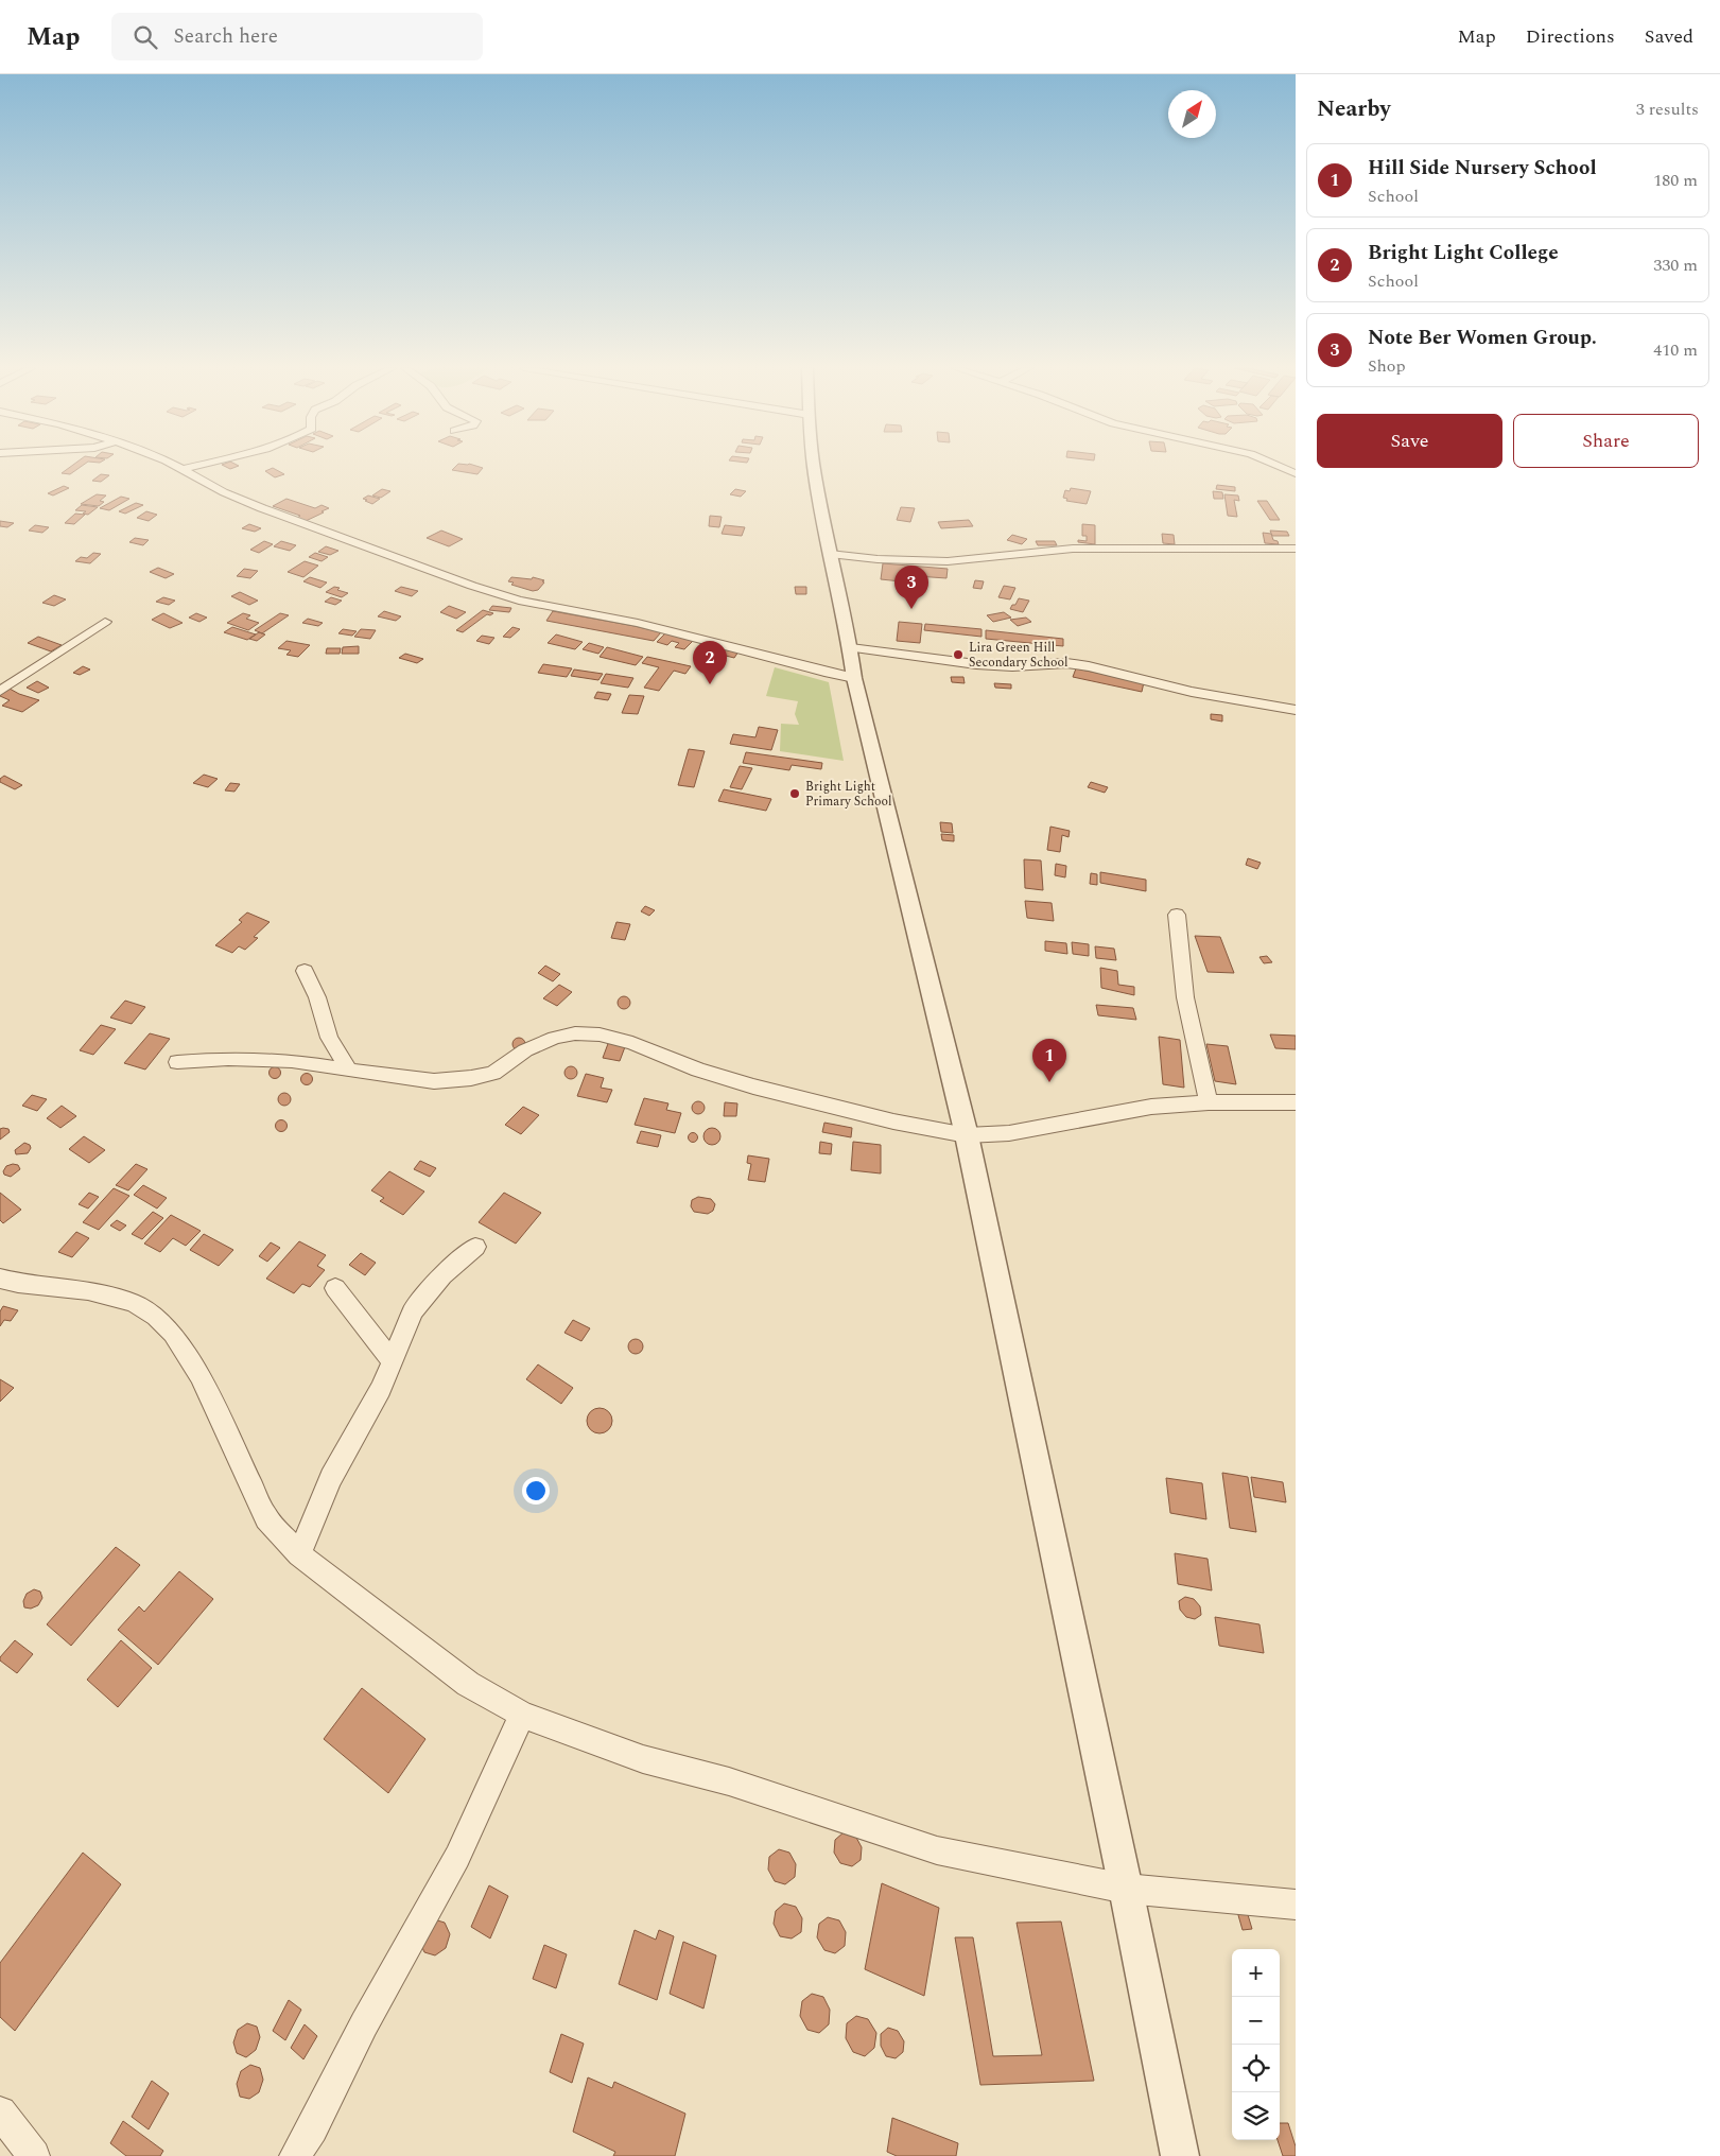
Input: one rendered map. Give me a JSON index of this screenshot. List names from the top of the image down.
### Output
{
  "places": ["Lira Green Hill Secondary School", "Bright Light Primary School"],
  "north": "top right",
  "page": {
    "header": "Map",
    "search": "Search here",
    "nav": ["Map", "Directions", "Saved"],
    "heading": ["Nearby", "3 results"],
    "list": [
      {
        "mark": "1",
        "name": "Hill Side Nursery School",
        "note": "School",
        "value": "180 m"
      },
      {
        "mark": "2",
        "name": "Bright Light College",
        "note": "School",
        "value": "330 m"
      },
      {
        "mark": "3",
        "name": "Note Ber Women Group.",
        "note": "Shop",
        "value": "410 m"
      }
    ],
    "buttons": ["Save", "Share"],
    "pins": ["3", "2", "1"],
    "map_buttons": ["+", "−"]
  }
}
